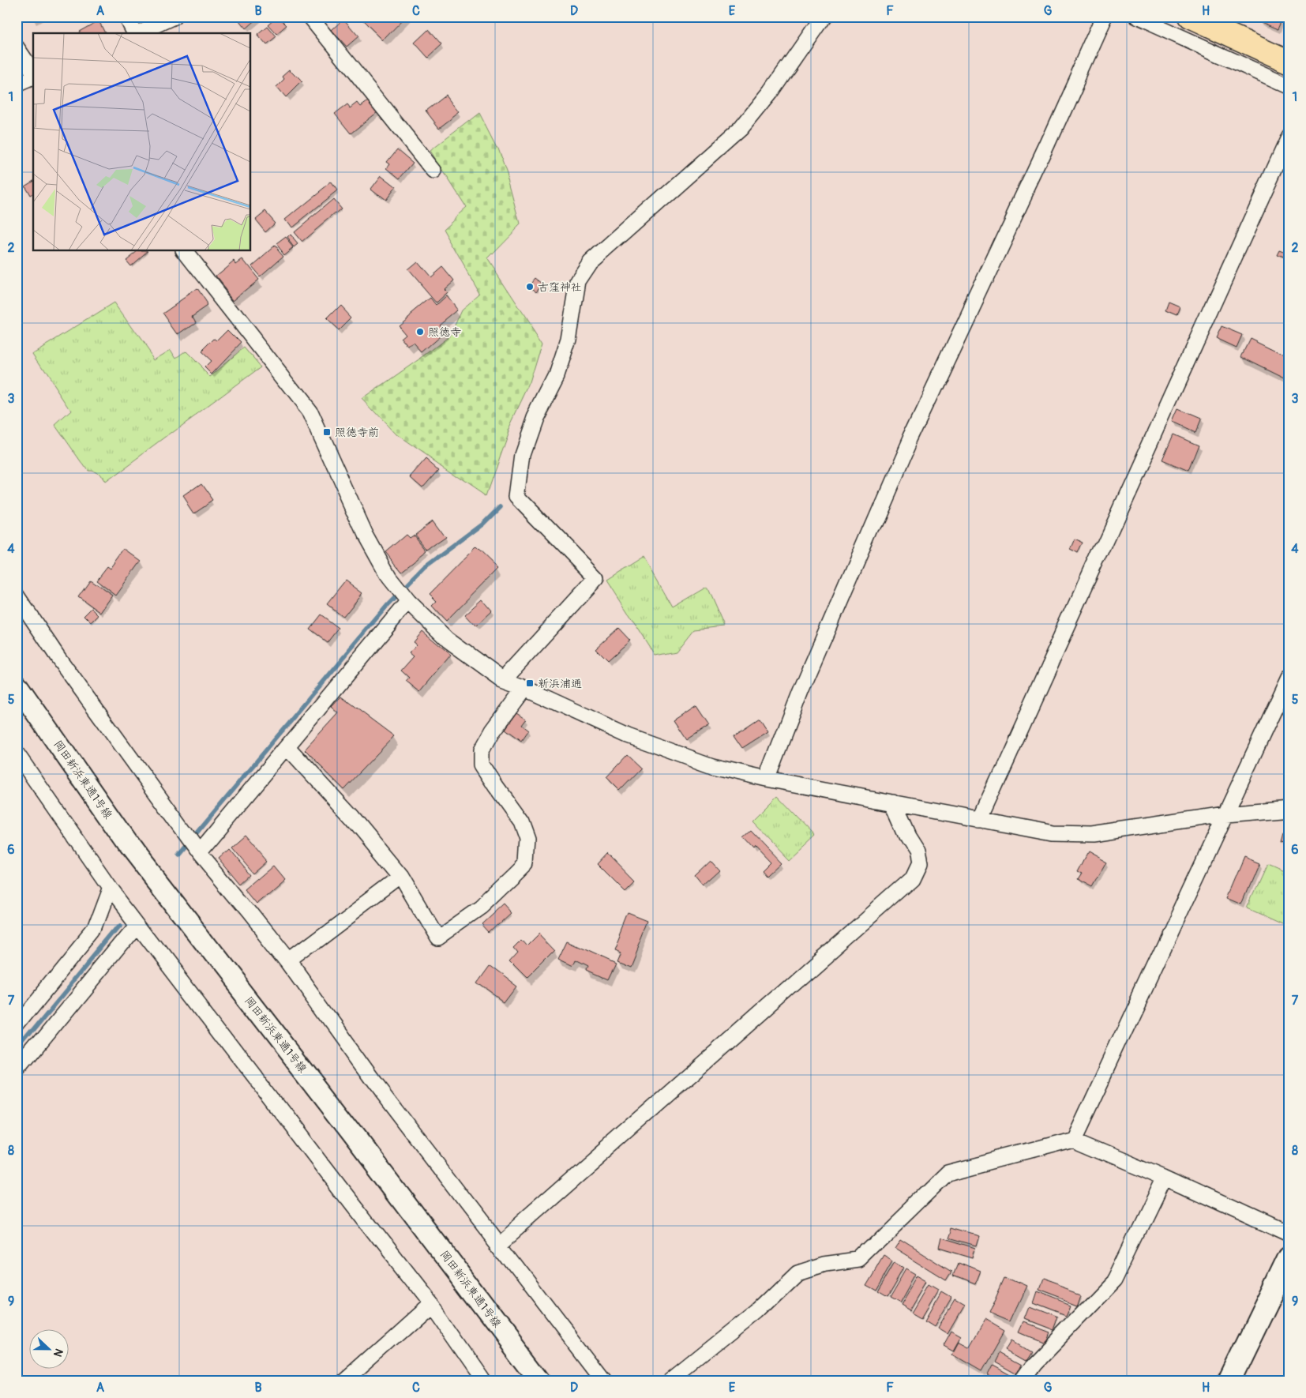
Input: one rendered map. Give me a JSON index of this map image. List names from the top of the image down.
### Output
{
  "streets": {
    "street": ["岡田新浜東通1号線"]
  },
  "places": {
    "other": ["古窪神社", "照徳寺"],
    "transit": ["照徳寺前", "新浜浦通"]
  },
  "north": "right",
  "grid": {
    "columns": [
      "A",
      "B",
      "C",
      "D",
      "E",
      "F",
      "G",
      "H"
    ],
    "rows": [
      "1",
      "2",
      "3",
      "4",
      "5",
      "6",
      "7",
      "8",
      "9"
    ]
  }
}
